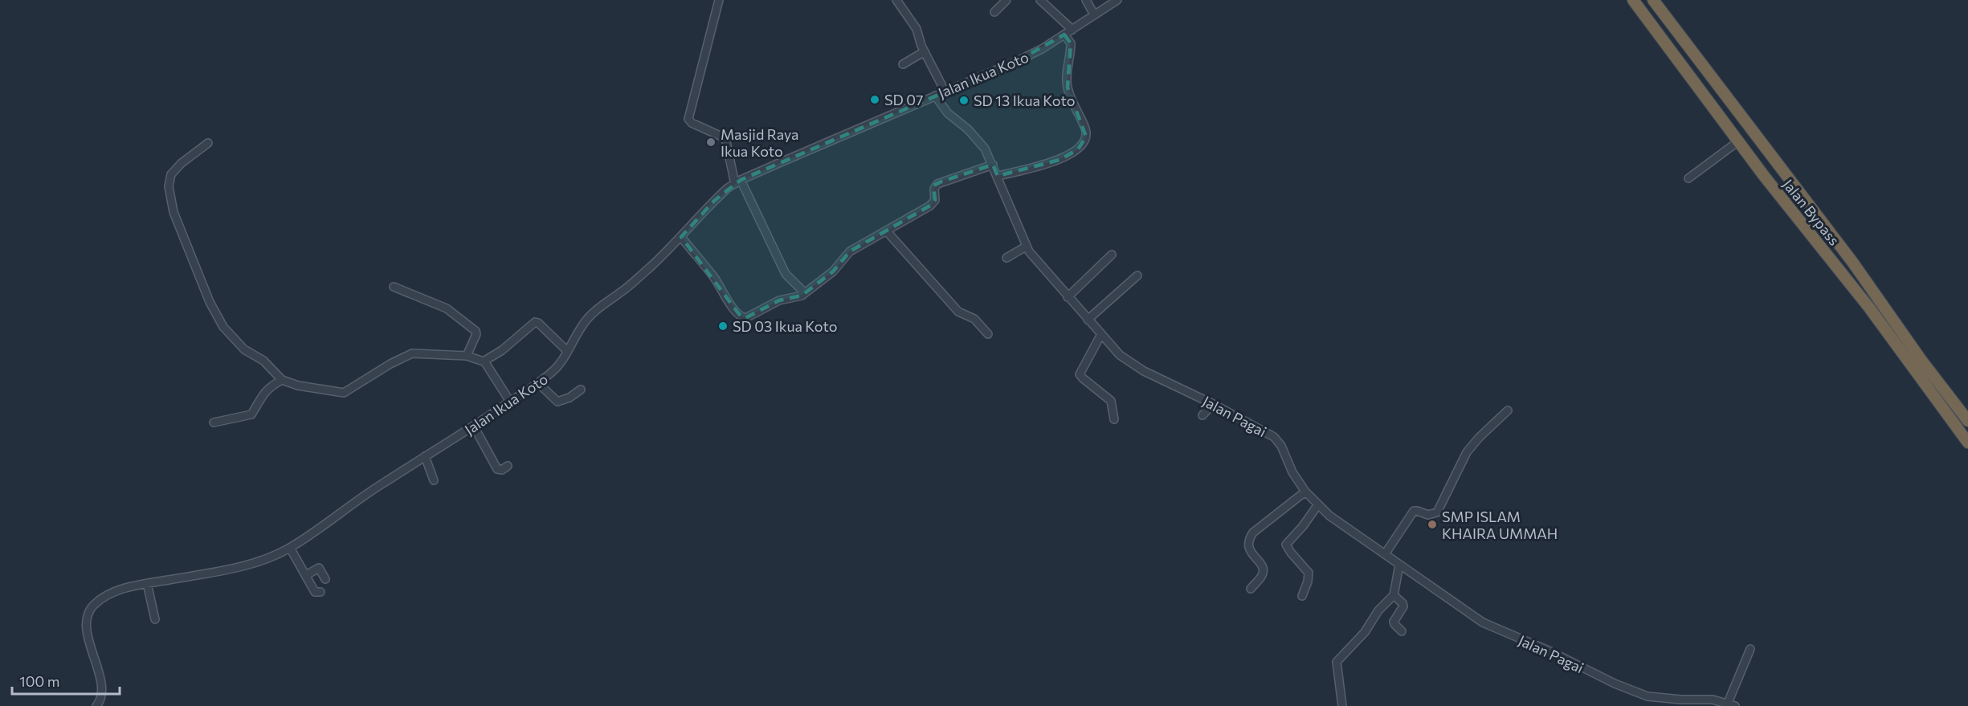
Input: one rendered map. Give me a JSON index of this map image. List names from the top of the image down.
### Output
{
  "streets": {
    "highway": ["Jalan Bypass"],
    "street": ["Jalan Ikua Koto", "Jalan Pagai"]
  },
  "crossings": [
    ["Jalan Ikua Koto", "Jalan Pagai"]
  ],
  "places": [
    "SD 07",
    "SD 13 Ikua Koto",
    "Masjid Raya Ikua Koto",
    "SD 03 Ikua Koto",
    "SMP ISLAM KHAIRA UMMAH"
  ],
  "scale_bar": "100 m"
}
